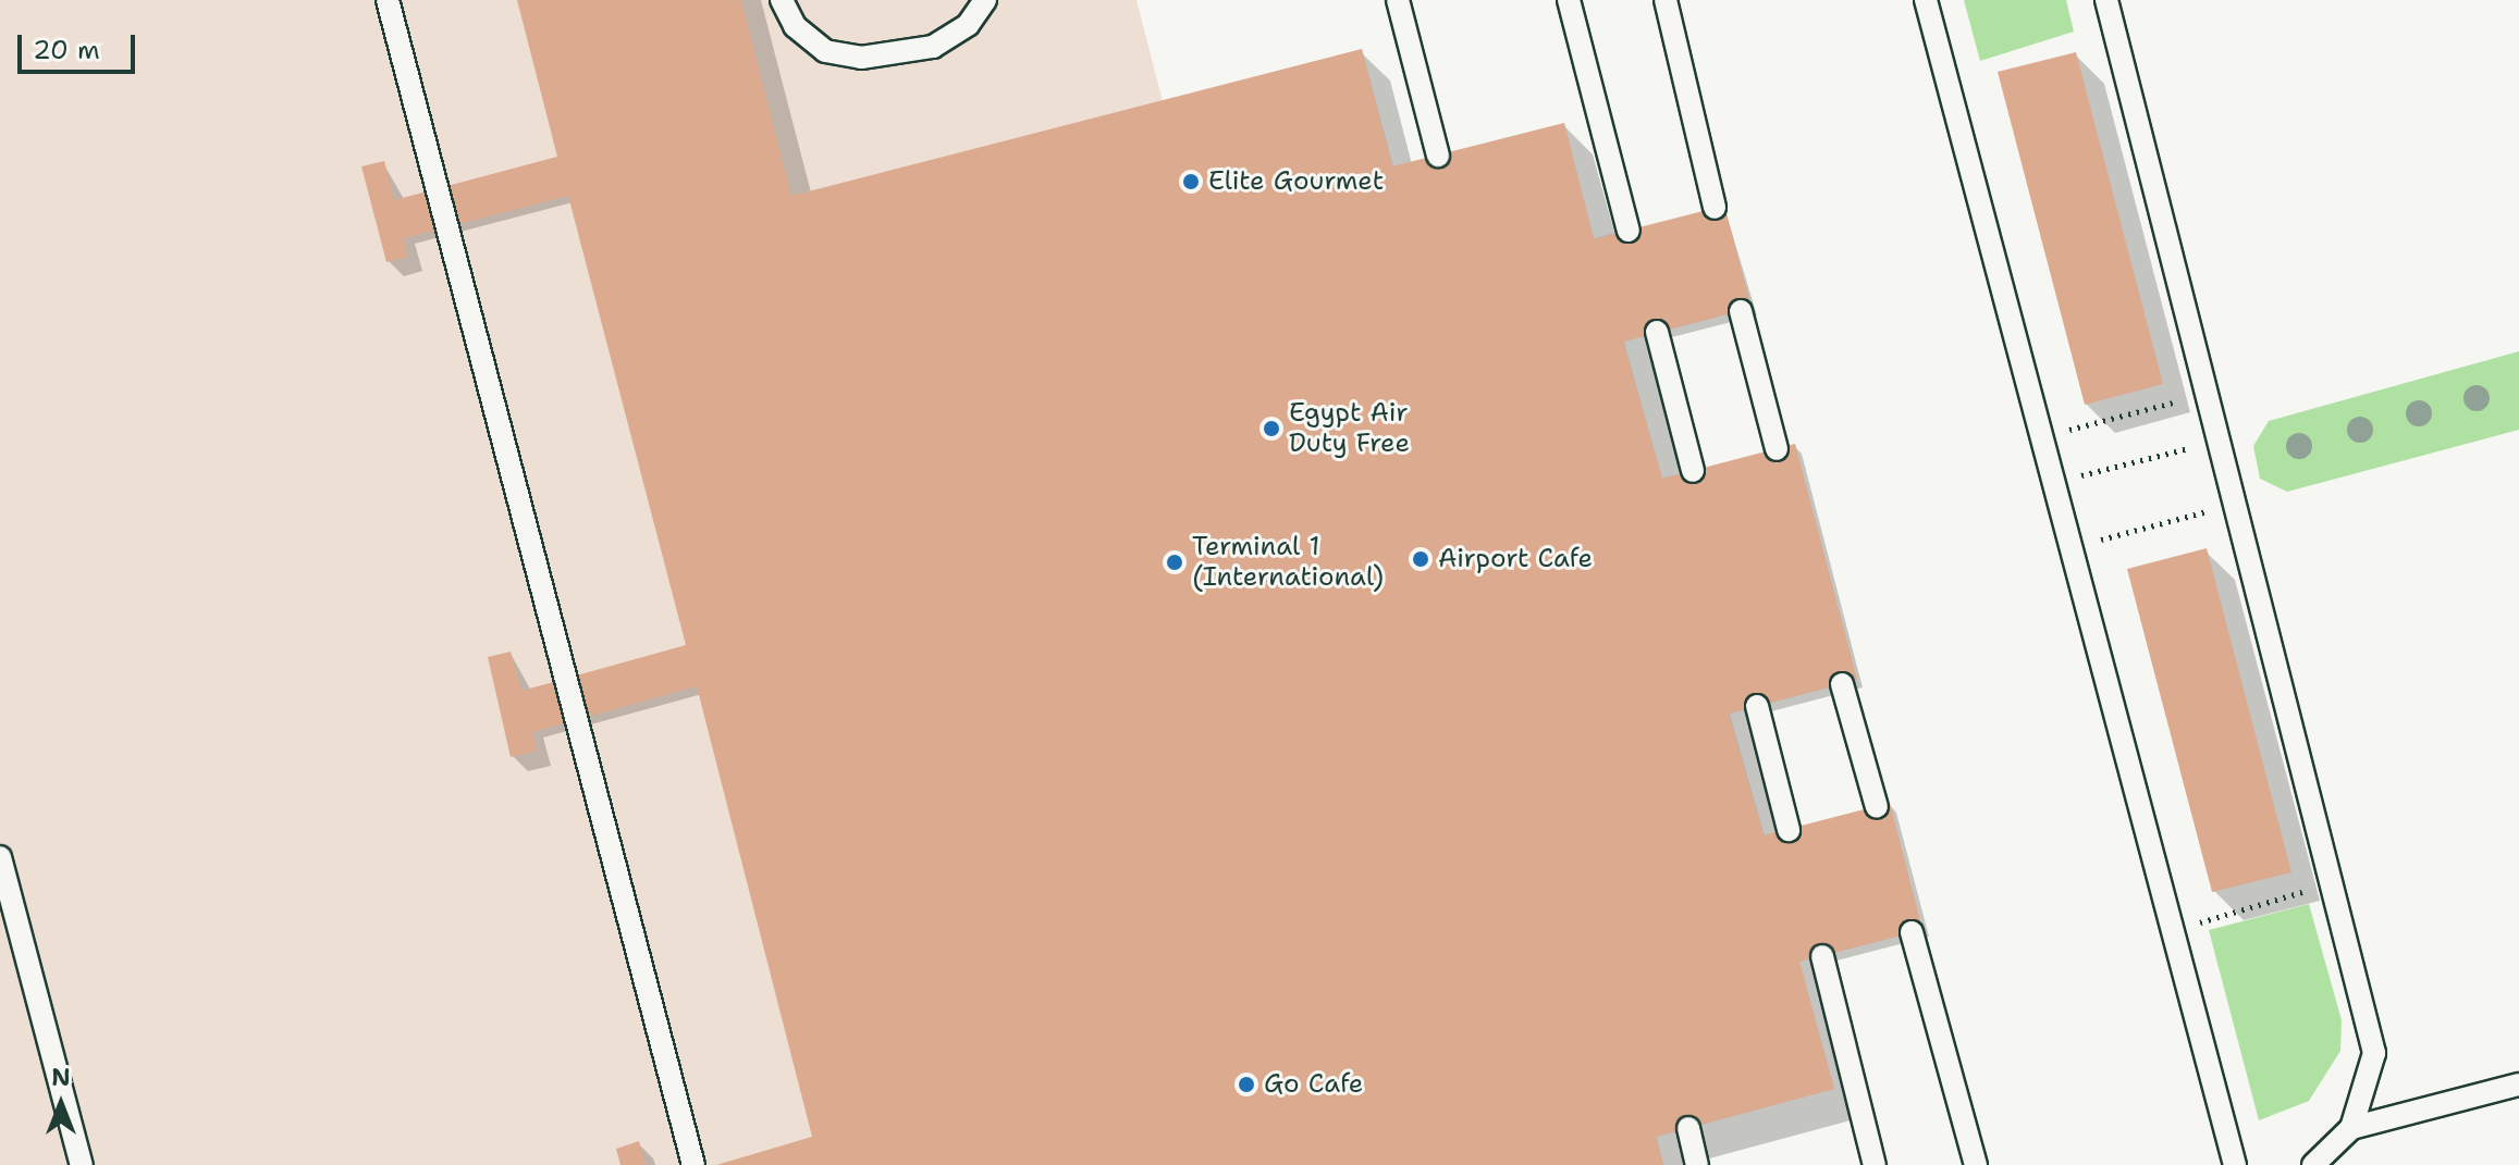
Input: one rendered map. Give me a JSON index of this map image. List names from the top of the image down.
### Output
{
  "places": [
    "Elite Gourmet",
    "Egypt Air Duty Free",
    "Airport Cafe",
    "Terminal 1 (International)",
    "Go Cafe"
  ],
  "scale_bar": "20 m",
  "north": "top"
}
